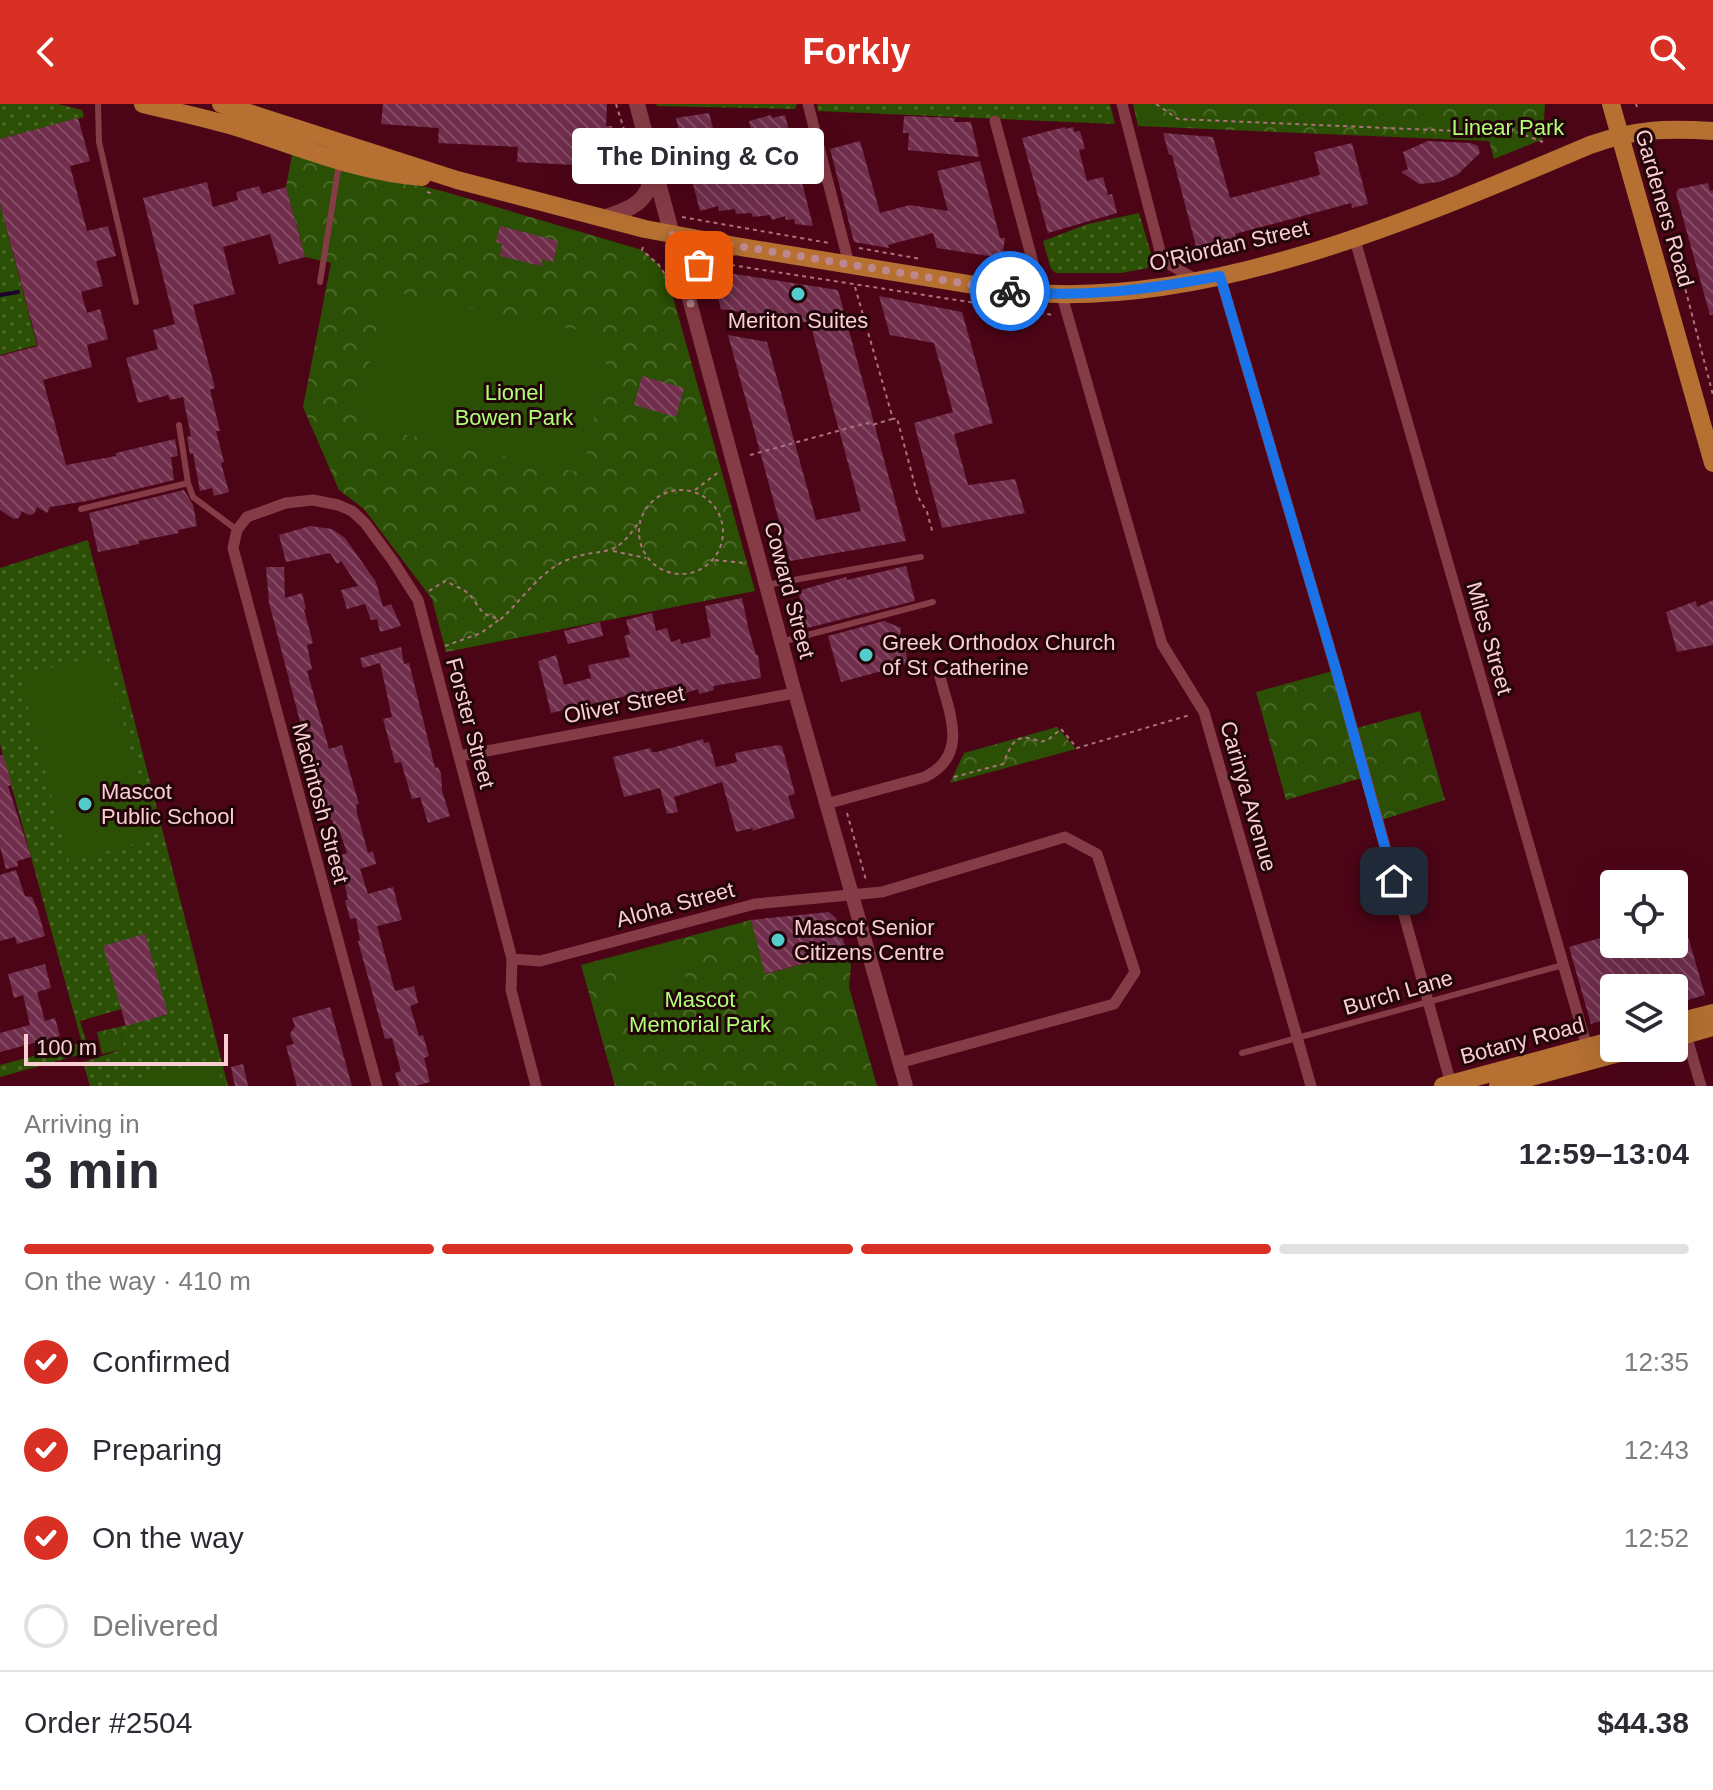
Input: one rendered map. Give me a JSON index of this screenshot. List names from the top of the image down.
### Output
{
  "streets": {
    "main road": [
      "Gardeners Road",
      "O'Riordan Street",
      "Coward Street",
      "Botany Road"
    ],
    "street": [
      "Miles Street",
      "Oliver Street",
      "Forster Street",
      "Carinya Avenue",
      "Macintosh Street",
      "Aloha Street"
    ],
    "lane": ["Burch Lane"]
  },
  "crossings": [
    ["Gardeners Road", "O'Riordan Street"],
    ["O'Riordan Street", "Coward Street"],
    ["O'Riordan Street", "Miles Street"],
    ["O'Riordan Street", "Carinya Avenue"],
    ["Coward Street", "Oliver Street"],
    ["Coward Street", "Aloha Street"],
    ["Miles Street", "Burch Lane"],
    ["Miles Street", "Botany Road"],
    ["Oliver Street", "Forster Street"],
    ["Forster Street", "Macintosh Street"],
    ["Forster Street", "Aloha Street"],
    ["Carinya Avenue", "Burch Lane"]
  ],
  "parks": ["Linear Park", "Lionel Bowen Park", "Mascot Memorial Park"],
  "places": [
    "The Dining & Co",
    "Meriton Suites",
    "Greek Orthodox Church of St Catherine",
    "Mascot Public School",
    "Mascot Senior Citizens Centre"
  ],
  "scale_bar": "100 m",
  "page": {
    "header": "Forkly",
    "bubble": "The Dining & Co",
    "scale": "100 m",
    "heading": ["3 min", "Arriving in", "12:59–13:04"],
    "panel": ["Order #2504", "$44.38"],
    "bar": "On the way · 410 m",
    "list": [
      ["Confirmed", "12:35"],
      ["Preparing", "12:43"],
      ["On the way", "12:52"],
      "Delivered"
    ]
  }
}
